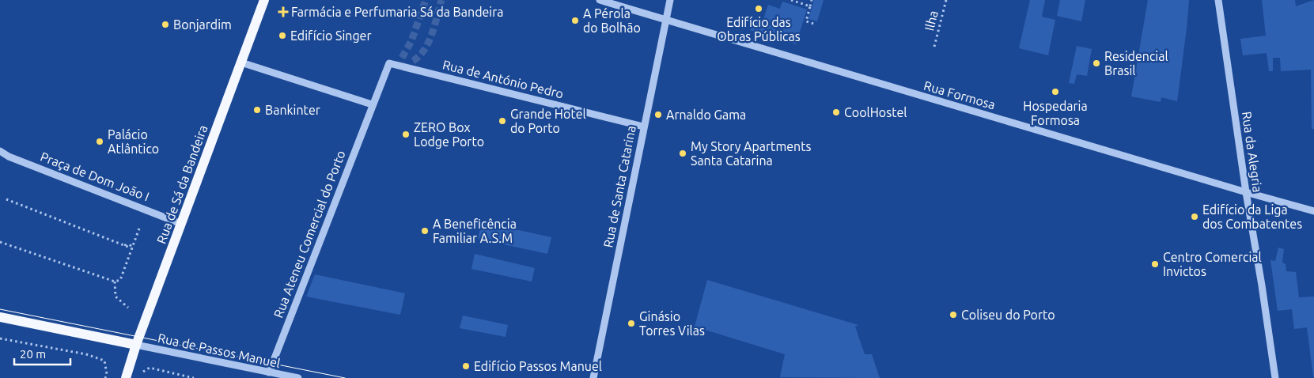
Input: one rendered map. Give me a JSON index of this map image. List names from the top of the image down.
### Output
{
  "streets": {
    "main road": ["Rua de Sá da Bandeira"],
    "street": [
      "Rua de António Pedro",
      "Rua Formosa",
      "Rua da Alegria",
      "Praça de Dom João I",
      "Rua de Santa Catarina",
      "Rua Ateneu Comercial do Porto",
      "Rua de Passos Manuel"
    ],
    "path": ["Ilha"]
  },
  "crossings": [
    ["Rua de António Pedro", "Rua de Santa Catarina"],
    ["Rua de António Pedro", "Rua Ateneu Comercial do Porto"],
    ["Rua Formosa", "Rua da Alegria"],
    ["Rua Formosa", "Rua de Santa Catarina"],
    ["Praça de Dom João I", "Rua de Sá da Bandeira"],
    ["Rua de Sá da Bandeira", "Rua de Passos Manuel"],
    ["Rua Ateneu Comercial do Porto", "Rua de Passos Manuel"]
  ],
  "places": {
    "other": [
      "Edifício das Obras Públicas",
      "A Pérola do Bolhão",
      "Bonjardim",
      "Edifício Singer",
      "Residencial Brasil",
      "Hospedaria Formosa",
      "Bankinter",
      "CoolHostel",
      "Arnaldo Gama",
      "Grande Hotel do Porto",
      "ZERO Box Lodge Porto",
      "Palácio Atlântico",
      "My Story Apartments Santa Catarina",
      "Edifício da Liga dos Combatentes",
      "A Beneficência Familiar A.S.M",
      "Centro Comercial Invictos",
      "Coliseu do Porto",
      "Ginásio Torres Vilas",
      "Edifício Passos Manuel"
    ],
    "health": ["Farmácia e Perfumaria Sá da Bandeira"]
  },
  "scale_bar": "20 m"
}
